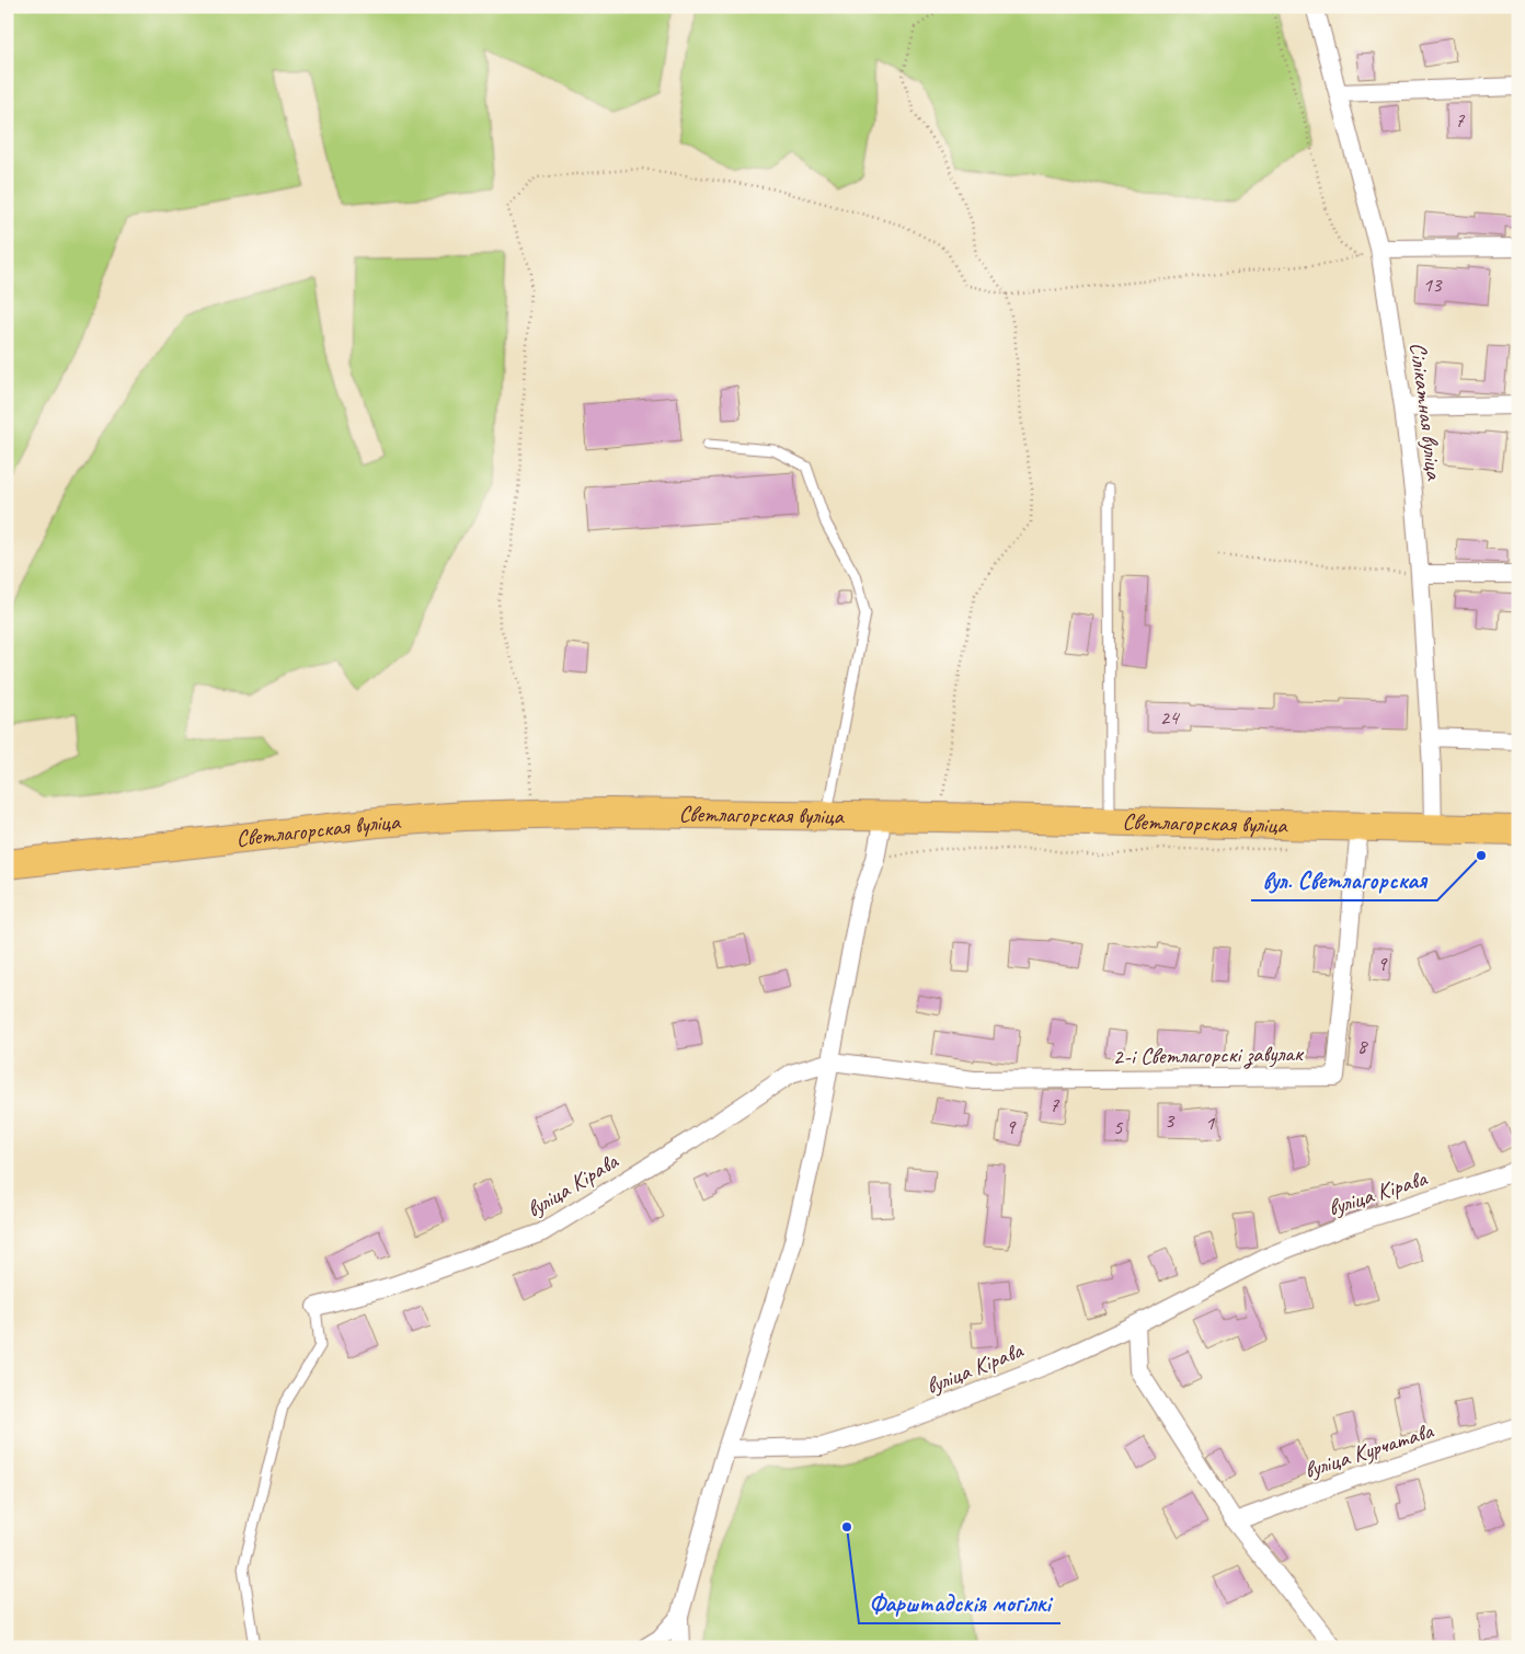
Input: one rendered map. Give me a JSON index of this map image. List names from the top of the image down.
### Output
{
  "streets": {
    "main road": ["Светлагорская вуліца"],
    "street": [
      "Сілікатная вуліца",
      "2-і Светлагорскі завулак",
      "вуліца Кірава",
      "вуліца Курчатава"
    ]
  },
  "crossings": [
    ["Сілікатная вуліца", "Светлагорская вуліца"],
    ["Светлагорская вуліца", "2-і Светлагорскі завулак"],
    ["2-і Светлагорскі завулак", "вуліца Кірава"]
  ],
  "places": ["вул. Светлагорская", "Фарштадскія могілкі"],
  "house_numbers": [
    "7",
    "13",
    "24",
    "9",
    "8",
    "7",
    "3",
    "1",
    "9",
    "5"
  ]
}
